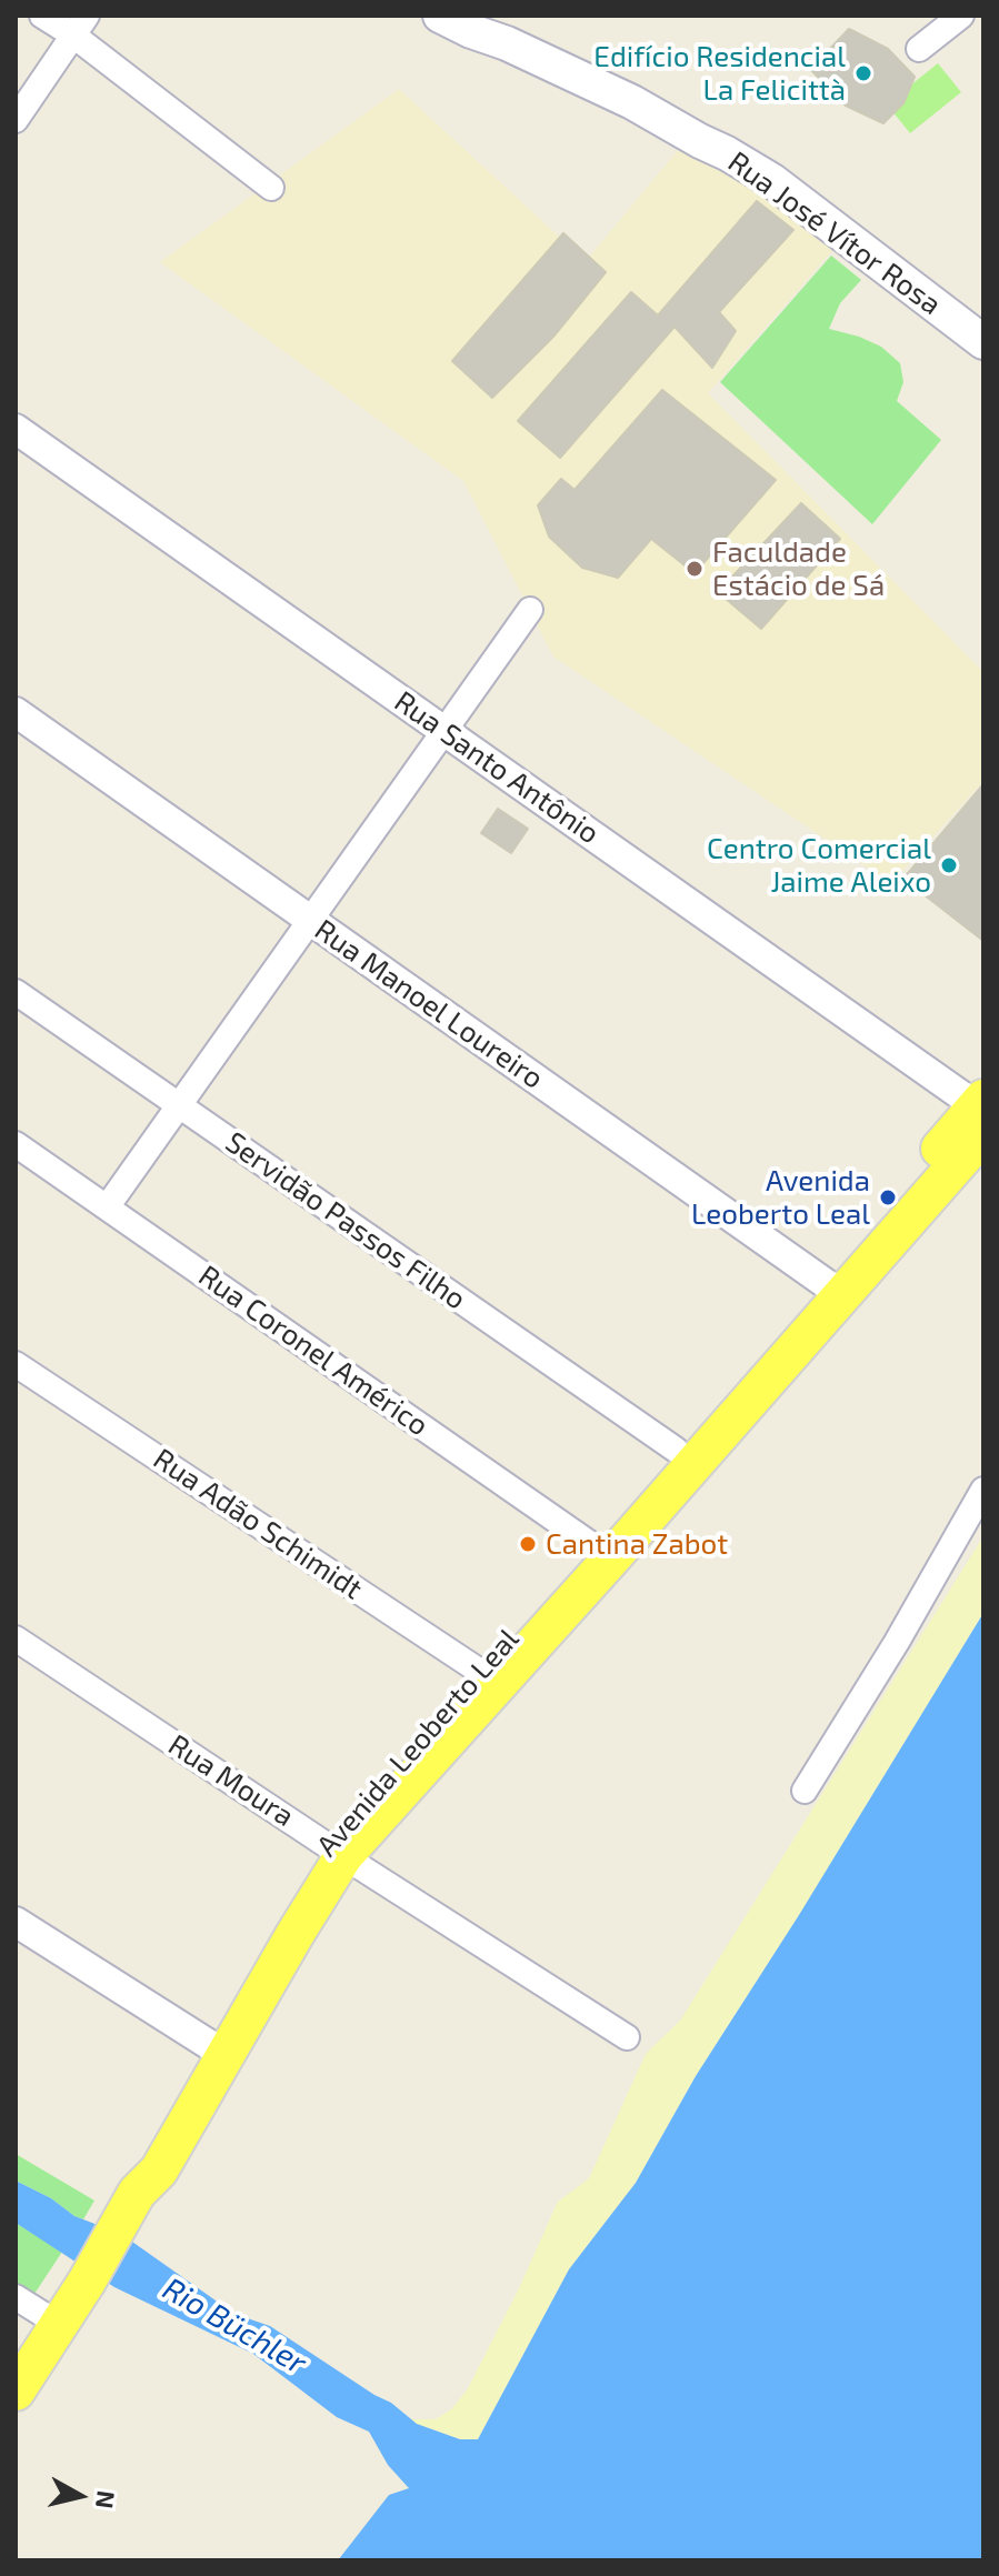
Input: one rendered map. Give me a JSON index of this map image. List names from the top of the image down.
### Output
{
  "streets": {
    "main road": ["Rua José Vítor Rosa", "Avenida Leoberto Leal"],
    "street": [
      "Rua Santo Antônio",
      "Rua Manoel Loureiro",
      "Servidão Passos Filho",
      "Rua Coronel Américo",
      "Rua Adão Schimidt",
      "Rua Moura"
    ]
  },
  "crossings": [
    ["Rua Santo Antônio", "Avenida Leoberto Leal"],
    ["Rua Manoel Loureiro", "Avenida Leoberto Leal"],
    ["Servidão Passos Filho", "Avenida Leoberto Leal"],
    ["Rua Coronel Américo", "Avenida Leoberto Leal"],
    ["Rua Adão Schimidt", "Avenida Leoberto Leal"],
    ["Avenida Leoberto Leal", "Rua Moura"]
  ],
  "water": ["Rio Büchler"],
  "places": [
    "Edifício Residencial La Felicittà",
    "Faculdade Estácio de Sá",
    "Centro Comercial Jaime Aleixo",
    "Avenida Leoberto Leal",
    "Cantina Zabot"
  ],
  "north": "right"
}
